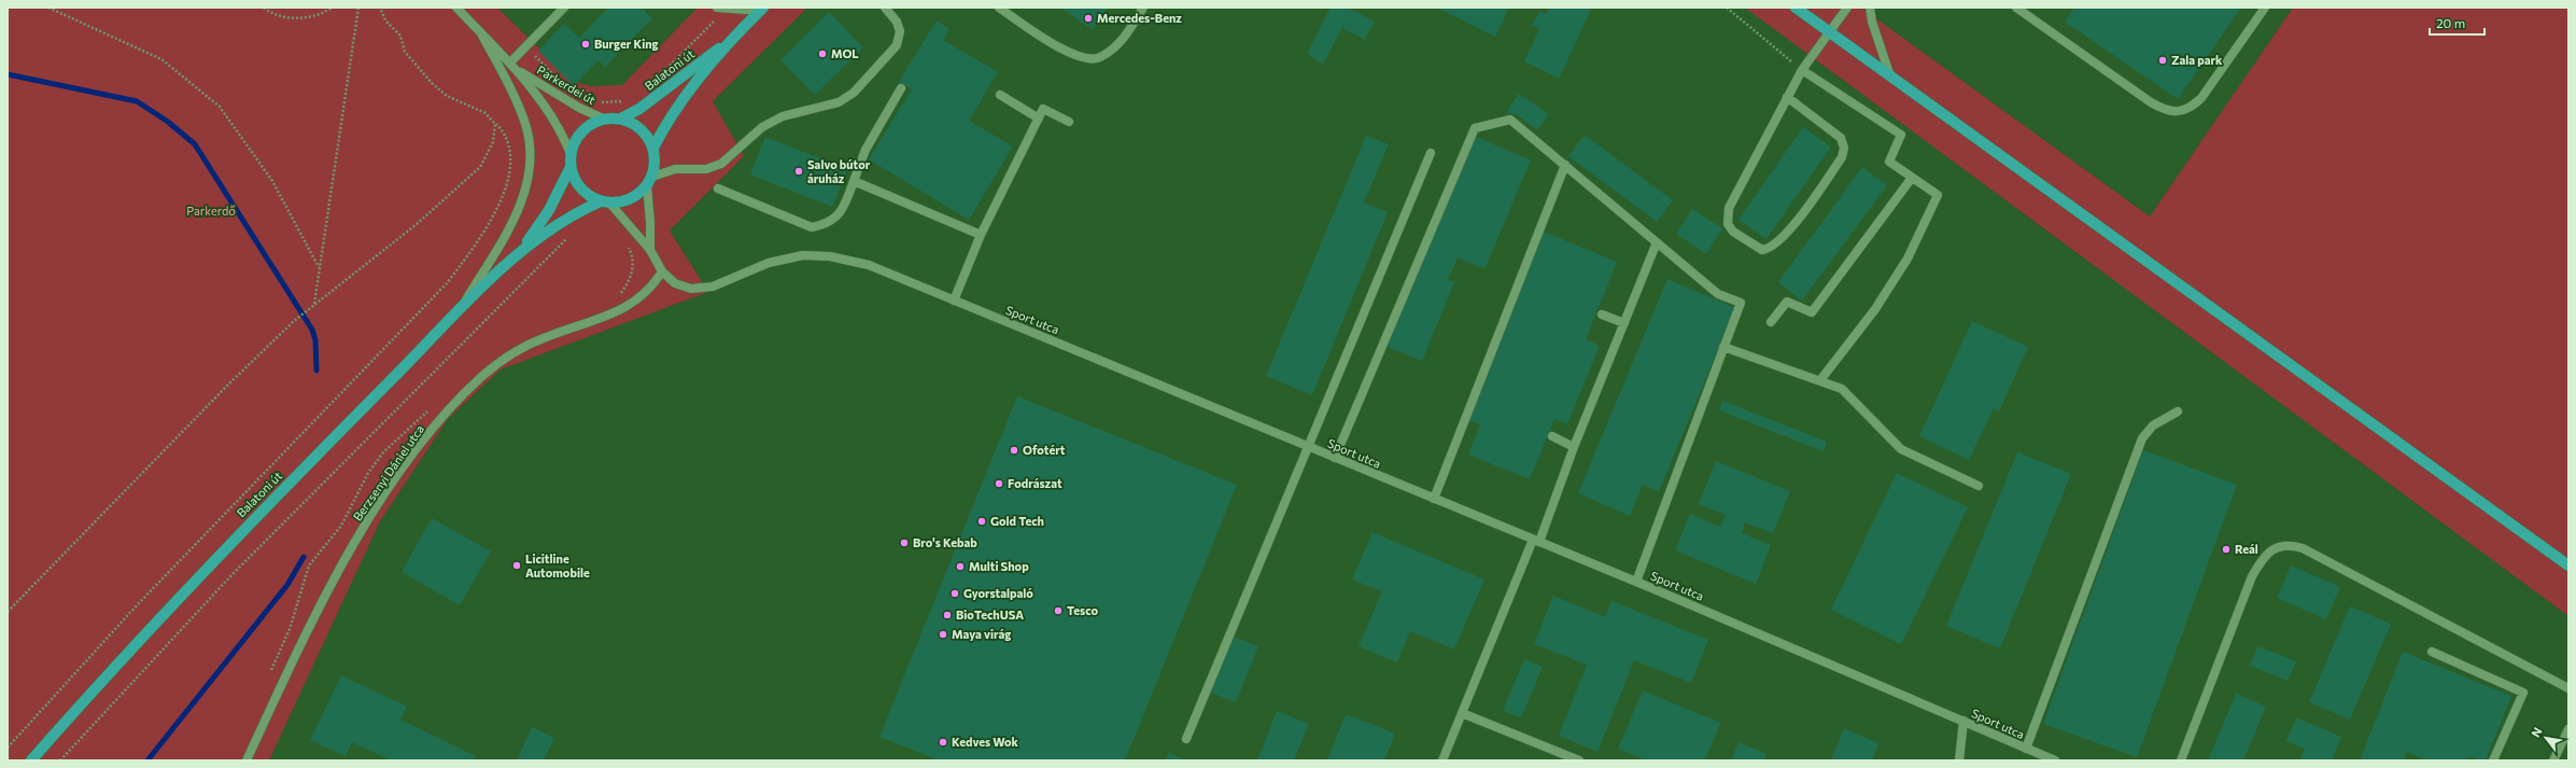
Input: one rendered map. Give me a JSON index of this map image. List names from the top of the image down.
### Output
{
  "streets": {
    "main road": ["Balatoni út"],
    "street": ["Parkerdei út", "Sport utca", "Berzsenyi Dániel utca"]
  },
  "crossings": [
    ["Balatoni út", "Parkerdei út"],
    ["Balatoni út", "Sport utca"],
    ["Parkerdei út", "Sport utca"],
    ["Sport utca", "Berzsenyi Dániel utca"]
  ],
  "parks": ["Parkerdő"],
  "places": [
    "Mercedes-Benz",
    "Burger King",
    "MOL",
    "Zala park",
    "Salvo bútor áruház",
    "Ofotért",
    "Fodrászat",
    "Gold Tech",
    "Bro's Kebab",
    "Reál",
    "Licitline Automobile",
    "Multi Shop",
    "Gyorstalpaló",
    "Tesco",
    "BioTechUSA",
    "Maya virág",
    "Kedves Wok"
  ],
  "scale_bar": "20 m",
  "north": "top left"
}
